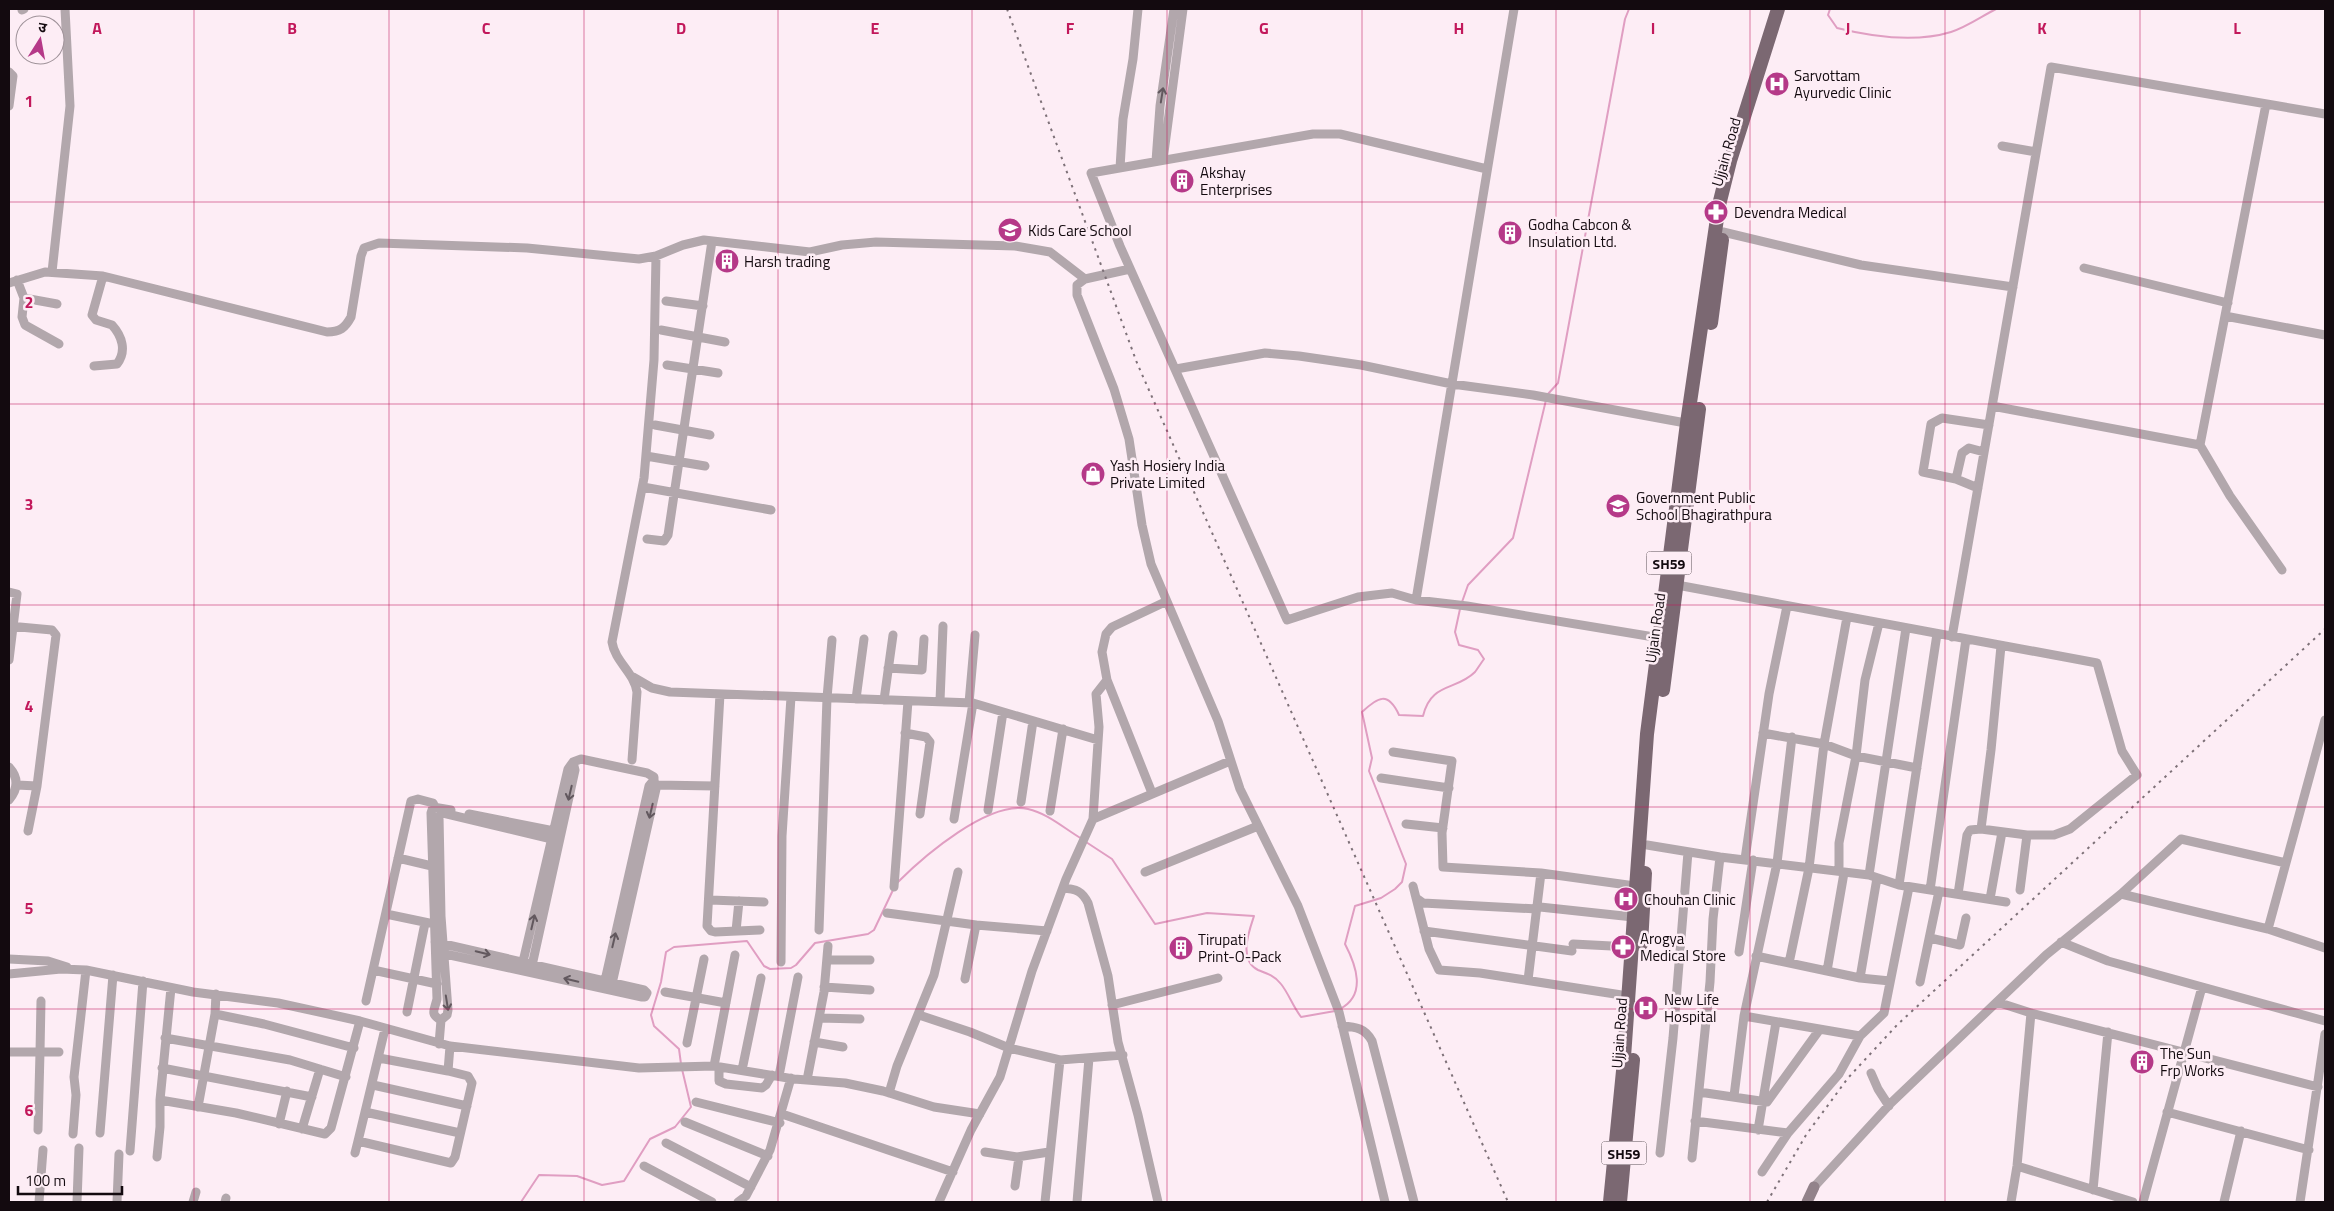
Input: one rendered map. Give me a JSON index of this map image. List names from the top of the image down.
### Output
{
  "streets": {
    "main road": ["Ujjain Road", "SH59"]
  },
  "places": {
    "hospital": ["Sarvottam Ayurvedic Clinic", "Chouhan Clinic", "New Life Hospital"],
    "building": [
      "Akshay Enterprises",
      "Godha Cabcon & Insulation Ltd.",
      "Harsh trading",
      "Tirupati Print-O-Pack",
      "The Sun Frp Works"
    ],
    "pharmacy": ["Devendra Medical", "Arogya Medical Store"],
    "school or university": ["Kids Care School", "Government Public School Bhagirathpura"],
    "shop": ["Yash Hosiery India Private Limited"]
  },
  "scale_bar": "100 m",
  "north": "top",
  "grid": {
    "columns": [
      "A",
      "B",
      "C",
      "D",
      "E",
      "F",
      "G",
      "H",
      "I",
      "J",
      "K",
      "L"
    ],
    "rows": [
      "1",
      "2",
      "3",
      "4",
      "5",
      "6"
    ]
  }
}
